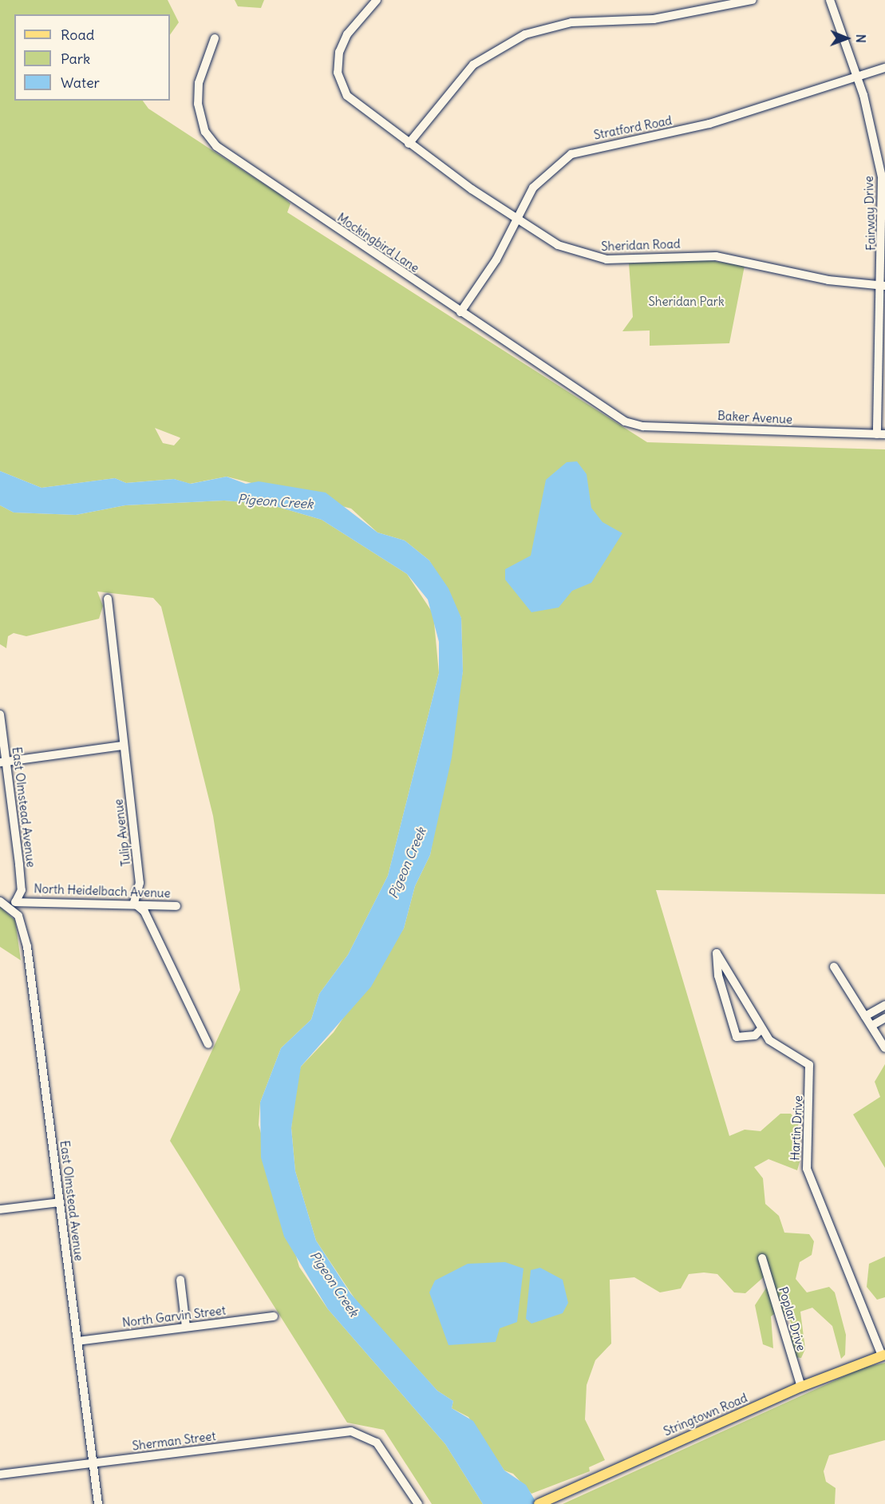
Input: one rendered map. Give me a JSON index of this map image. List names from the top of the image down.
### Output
{
  "streets": {
    "main road": ["Stringtown Road"],
    "street": [
      "Stratford Road",
      "Fairway Drive",
      "Mockingbird Lane",
      "Sheridan Road",
      "Baker Avenue",
      "East Olmstead Avenue",
      "Tulip Avenue",
      "North Heidelbach Avenue",
      "Hartin Drive",
      "North Garvin Street",
      "Poplar Drive",
      "Sherman Street"
    ]
  },
  "crossings": [
    ["Stratford Road", "Fairway Drive"],
    ["Stratford Road", "Mockingbird Lane"],
    ["Stratford Road", "Sheridan Road"],
    ["Fairway Drive", "Sheridan Road"],
    ["Fairway Drive", "Baker Avenue"],
    ["Mockingbird Lane", "Baker Avenue"],
    ["East Olmstead Avenue", "North Heidelbach Avenue"],
    ["East Olmstead Avenue", "North Garvin Street"],
    ["East Olmstead Avenue", "Sherman Street"],
    ["Tulip Avenue", "North Heidelbach Avenue"],
    ["Hartin Drive", "Stringtown Road"],
    ["Poplar Drive", "Stringtown Road"]
  ],
  "water": ["Pigeon Creek"],
  "parks": ["Sheridan Park"],
  "legend": ["Road", "Park", "Water"],
  "north": "right"
}
